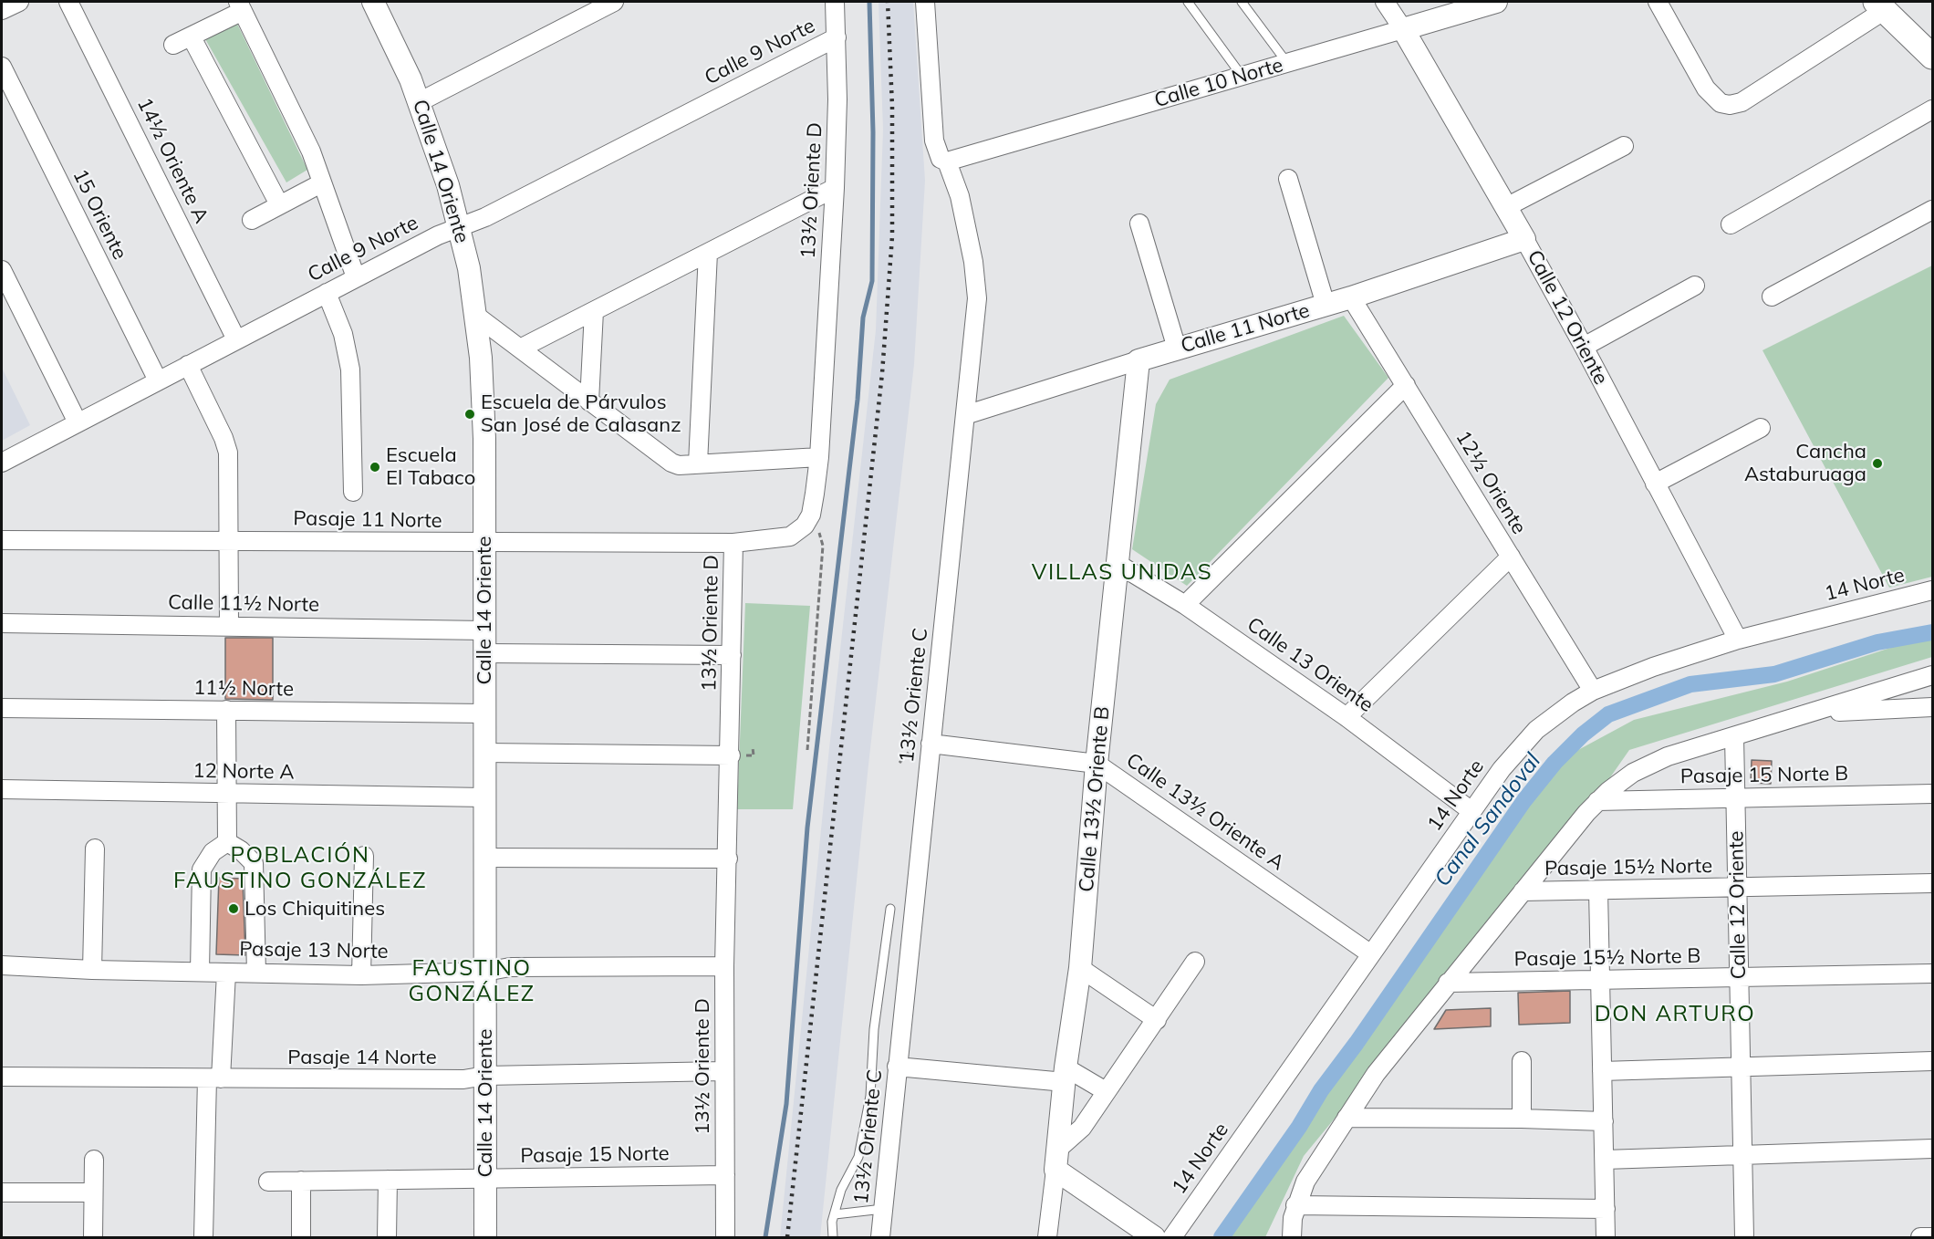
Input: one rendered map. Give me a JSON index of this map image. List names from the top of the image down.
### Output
{
  "streets": {
    "street": [
      "Calle 9 Norte",
      "Calle 10 Norte",
      "14½ Oriente A",
      "Calle 14 Oriente",
      "13½ Oriente D",
      "15 Oriente",
      "Calle 12 Oriente",
      "Calle 11 Norte",
      "12½ Oriente",
      "Pasaje 11 Norte",
      "14 Norte",
      "Calle 11½ Norte",
      "Calle 13 Oriente",
      "11½ Norte",
      "13½ Oriente C",
      "12 Norte A",
      "Pasaje 15 Norte B",
      "Calle 13½ Oriente B",
      "Calle 13½ Oriente A",
      "Pasaje 15½ Norte",
      "Pasaje 13 Norte",
      "Pasaje 15½ Norte B",
      "Pasaje 14 Norte",
      "Pasaje 15 Norte"
    ]
  },
  "crossings": [
    ["Calle 9 Norte", "14½ Oriente A"],
    ["Calle 9 Norte", "Calle 14 Oriente"],
    ["Calle 9 Norte", "13½ Oriente D"],
    ["Calle 9 Norte", "15 Oriente"],
    ["Calle 10 Norte", "Calle 12 Oriente"],
    ["Calle 10 Norte", "13½ Oriente C"],
    ["Calle 14 Oriente", "Pasaje 11 Norte"],
    ["Calle 14 Oriente", "Calle 11½ Norte"],
    ["Calle 14 Oriente", "11½ Norte"],
    ["Calle 14 Oriente", "12 Norte A"],
    ["Calle 14 Oriente", "Pasaje 13 Norte"],
    ["Calle 14 Oriente", "Pasaje 14 Norte"],
    ["Calle 14 Oriente", "Pasaje 15 Norte"],
    ["13½ Oriente D", "Pasaje 11 Norte"],
    ["13½ Oriente D", "Pasaje 13 Norte"],
    ["13½ Oriente D", "Pasaje 14 Norte"],
    ["13½ Oriente D", "Pasaje 15 Norte"],
    ["Calle 12 Oriente", "Calle 11 Norte"],
    ["Calle 12 Oriente", "14 Norte"],
    ["Calle 12 Oriente", "Pasaje 15 Norte B"],
    ["Calle 12 Oriente", "Pasaje 15½ Norte"],
    ["Calle 12 Oriente", "Pasaje 15½ Norte B"],
    ["Calle 11 Norte", "12½ Oriente"],
    ["Calle 11 Norte", "13½ Oriente C"],
    ["Calle 11 Norte", "Calle 13½ Oriente B"],
    ["12½ Oriente", "14 Norte"],
    ["14 Norte", "Calle 13 Oriente"],
    ["14 Norte", "Calle 13½ Oriente A"],
    ["Calle 13 Oriente", "Calle 13½ Oriente B"],
    ["13½ Oriente C", "Calle 13½ Oriente A"],
    ["Calle 13½ Oriente B", "Calle 13½ Oriente A"]
  ],
  "districts": [
    "VILLAS UNIDAS",
    "POBLACIÓN FAUSTINO GONZÁLEZ",
    "FAUSTINO GONZÁLEZ",
    "DON ARTURO"
  ],
  "water": ["Canal Sandoval"],
  "places": [
    "Escuela de Párvulos San José de Calasanz",
    "Cancha Astaburuaga",
    "Escuela El Tabaco",
    "Los Chiquitines"
  ]
}
